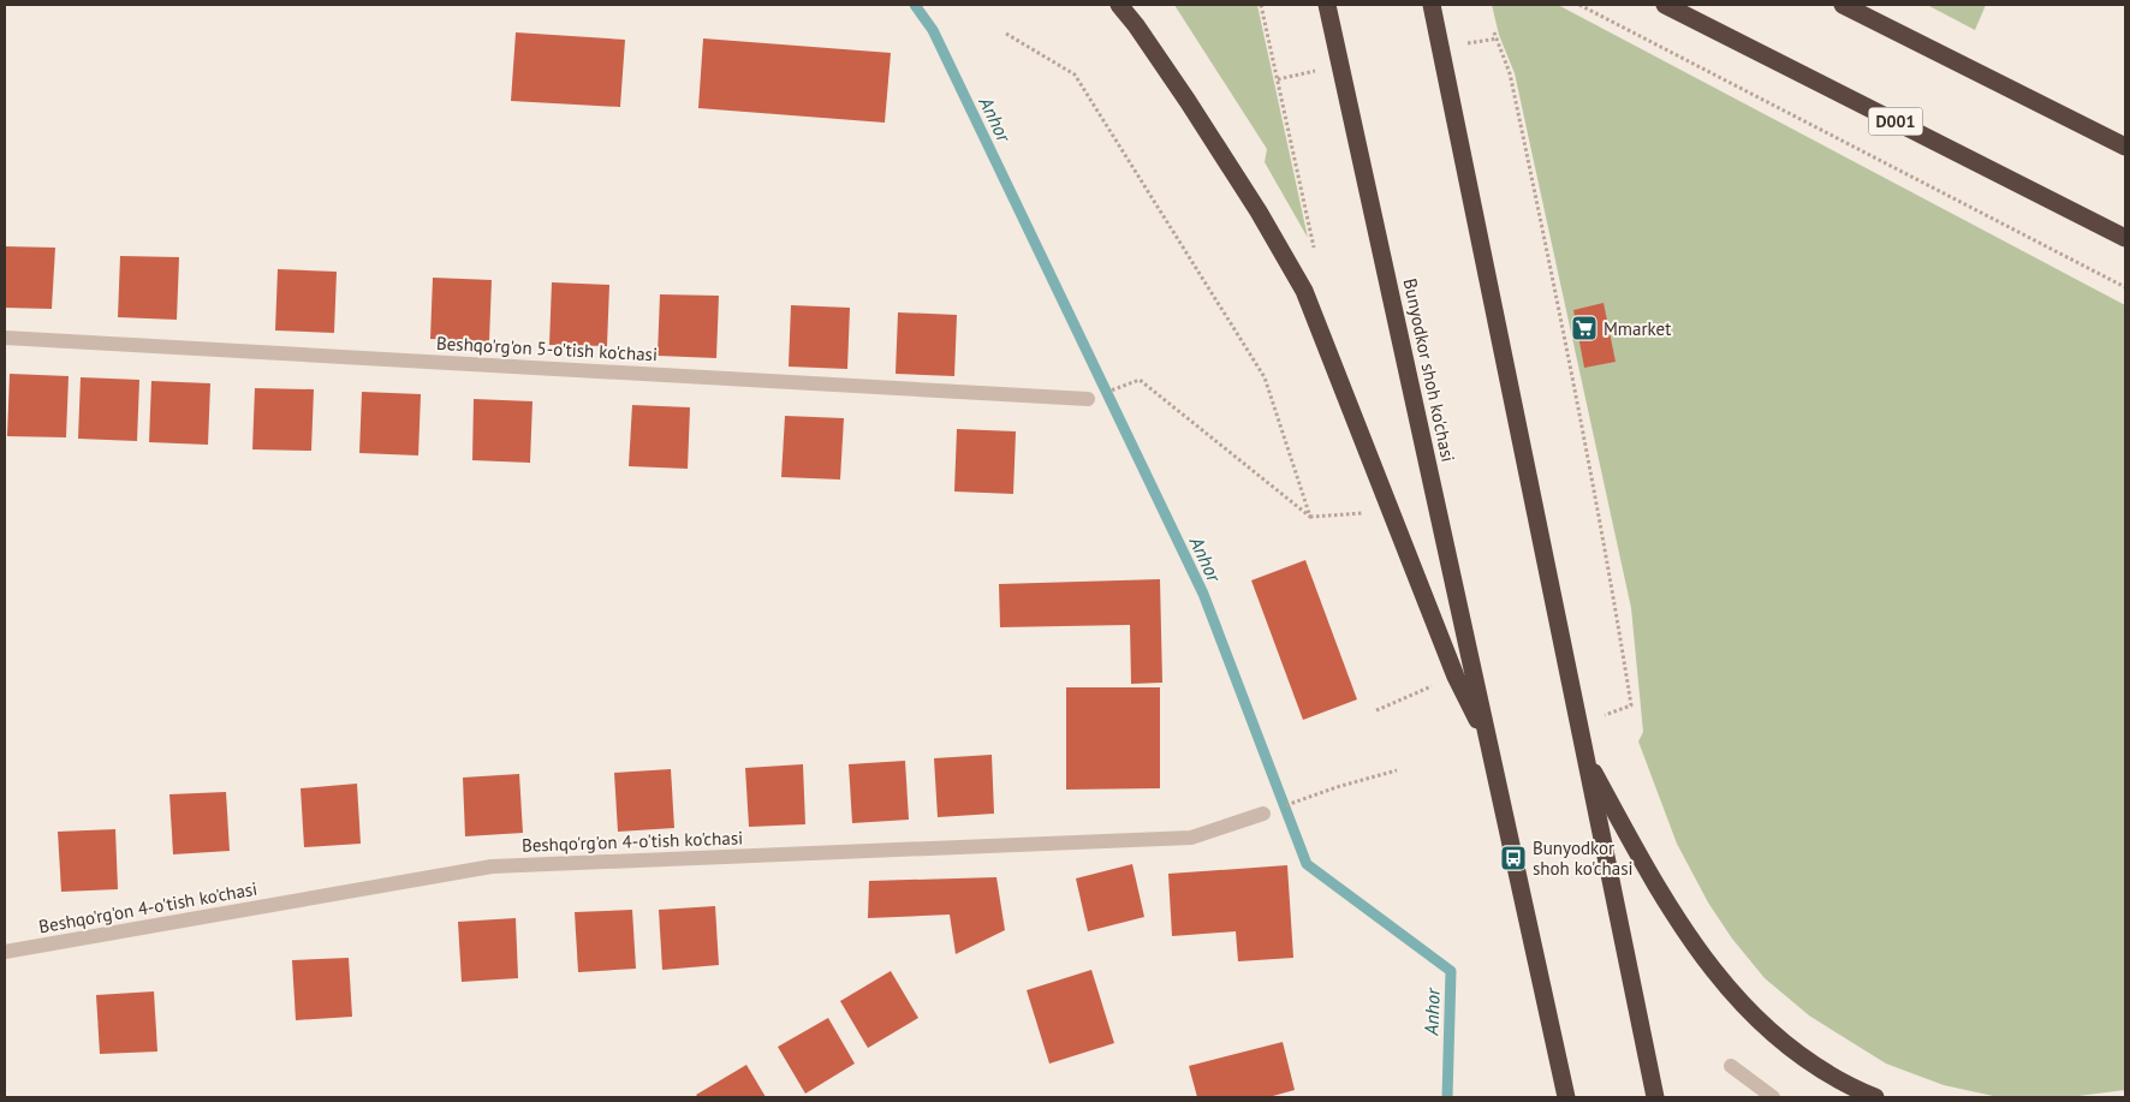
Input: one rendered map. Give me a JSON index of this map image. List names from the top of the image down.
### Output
{
  "streets": {
    "highway": ["D001", "Bunyodkor shoh ko'chasi"],
    "street": ["Beshqo'rg'on 5-o'tish ko'chasi", "Beshqo'rg'on 4-o'tish ko'chasi"]
  },
  "water": ["Anhor"],
  "places": {
    "supermarket": ["Mmarket"],
    "bus stop": ["Bunyodkor shoh ko'chasi"]
  }
}
